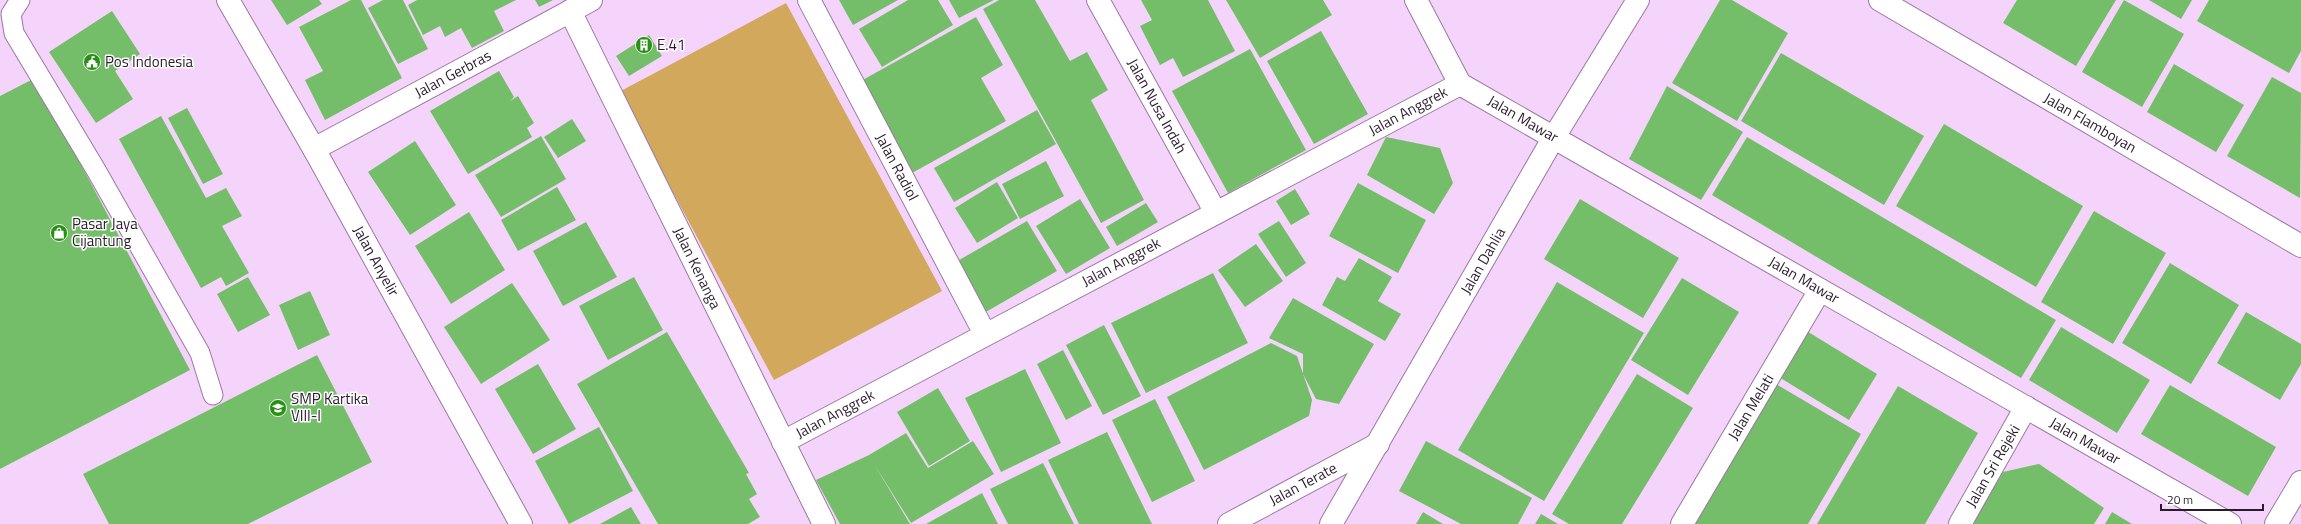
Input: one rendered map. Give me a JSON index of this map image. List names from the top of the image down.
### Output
{
  "streets": {
    "street": [
      "Jalan Gerbras",
      "Jalan Nusa Indah",
      "Jalan Anggrek",
      "Jalan Mawar",
      "Jalan Flamboyan",
      "Jalan Radiol",
      "Jalan Anyelir",
      "Jalan Dahlia",
      "Jalan Kenanga",
      "Jalan Melati",
      "Jalan Sri Rejeki",
      "Jalan Terate"
    ]
  },
  "crossings": [
    ["Jalan Gerbras", "Jalan Anyelir"],
    ["Jalan Gerbras", "Jalan Kenanga"],
    ["Jalan Nusa Indah", "Jalan Anggrek"],
    ["Jalan Anggrek", "Jalan Mawar"],
    ["Jalan Anggrek", "Jalan Radiol"],
    ["Jalan Anggrek", "Jalan Kenanga"],
    ["Jalan Mawar", "Jalan Dahlia"],
    ["Jalan Mawar", "Jalan Melati"],
    ["Jalan Mawar", "Jalan Sri Rejeki"],
    ["Jalan Dahlia", "Jalan Terate"]
  ],
  "places": {
    "building": ["E.41"],
    "public building": ["Pos Indonesia"],
    "shop": ["Pasar Jaya Cijantung"],
    "school or university": ["SMP Kartika VIII-I"]
  },
  "scale_bar": "20 m"
}
